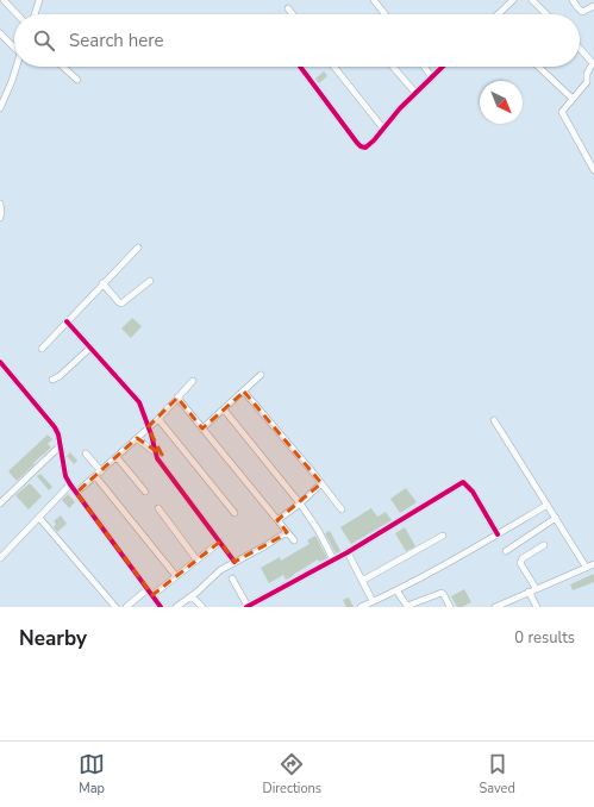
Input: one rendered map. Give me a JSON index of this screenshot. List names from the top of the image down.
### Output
{
  "north": "bottom right",
  "page": {
    "search": "Search here",
    "heading": ["Nearby", "0 results"],
    "nav": ["Map", "Directions", "Saved"]
  }
}
